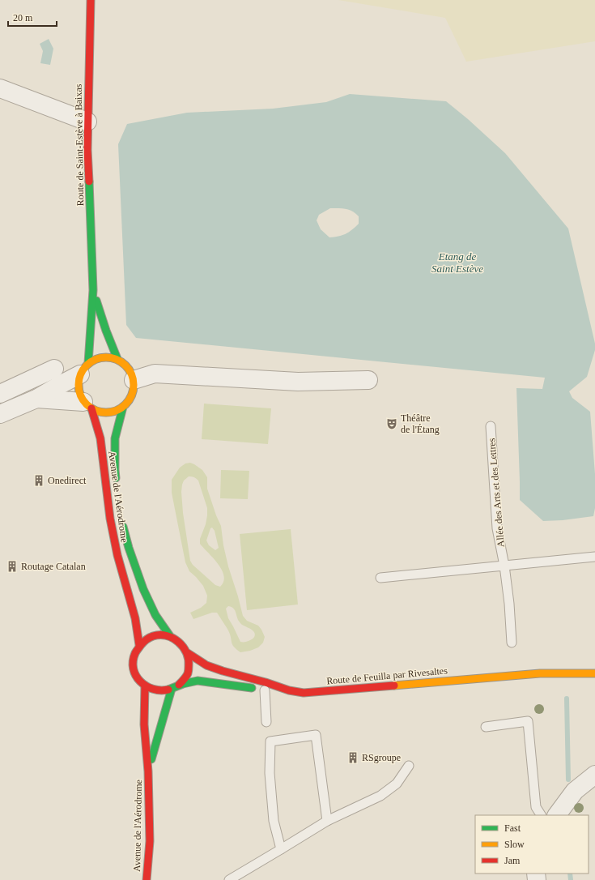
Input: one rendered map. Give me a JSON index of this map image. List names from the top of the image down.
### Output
{
  "streets": {
    "street": ["Route de Saint-Estève à Baixas", "Avenue de l'Aérodrome", "Route de Feuilla par Rivesaltes"],
    "lane": ["Allée des Arts et des Lettres"]
  },
  "crossings": [
    ["Route de Saint-Estève à Baixas", "Avenue de l'Aérodrome"],
    ["Avenue de l'Aérodrome", "Route de Feuilla par Rivesaltes"]
  ],
  "water": ["Etang de Saint Estève"],
  "places": {
    "theatre": ["Théâtre de l'Étang"],
    "building": ["Onedirect", "Routage Catalan", "RSgroupe"]
  },
  "legend": ["Fast", "Slow", "Jam"],
  "scale_bar": "20 m"
}
